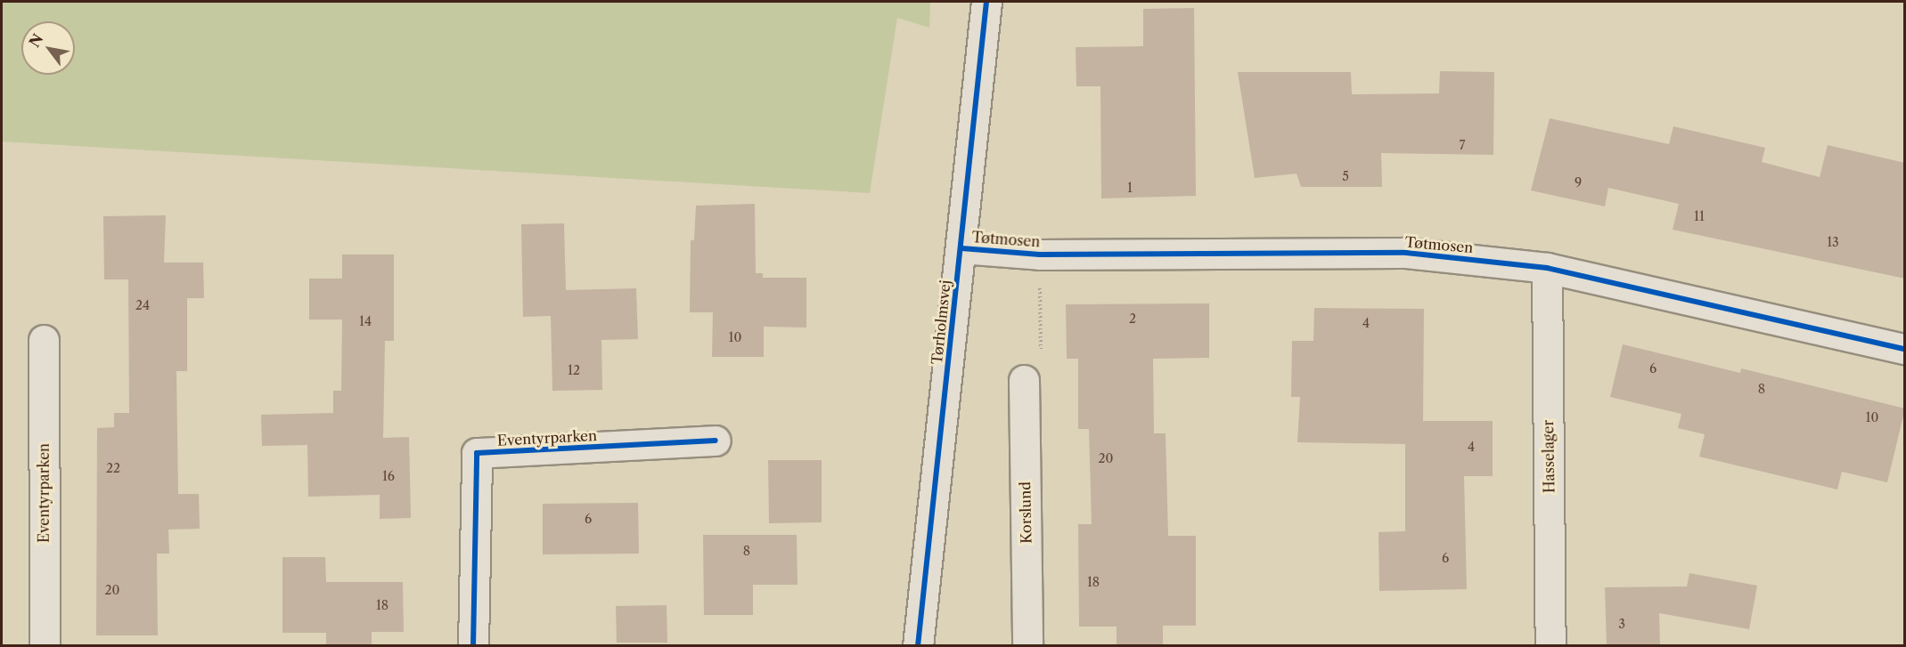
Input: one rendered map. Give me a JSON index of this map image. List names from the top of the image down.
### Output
{
  "streets": {
    "street": [
      "Tøtmosen",
      "Tørholmsvej",
      "Eventyrparken",
      "Hasselager",
      "Korslund"
    ]
  },
  "crossings": [
    ["Tøtmosen", "Tørholmsvej"],
    ["Tøtmosen", "Hasselager"]
  ],
  "house_numbers": [
    "7",
    "5",
    "9",
    "1",
    "11",
    "13",
    "24",
    "2",
    "14",
    "4",
    "10",
    "6",
    "12",
    "8",
    "10",
    "4",
    "20",
    "22",
    "16",
    "6",
    "8",
    "6",
    "18",
    "20",
    "18",
    "3"
  ],
  "north": "top left"
}
